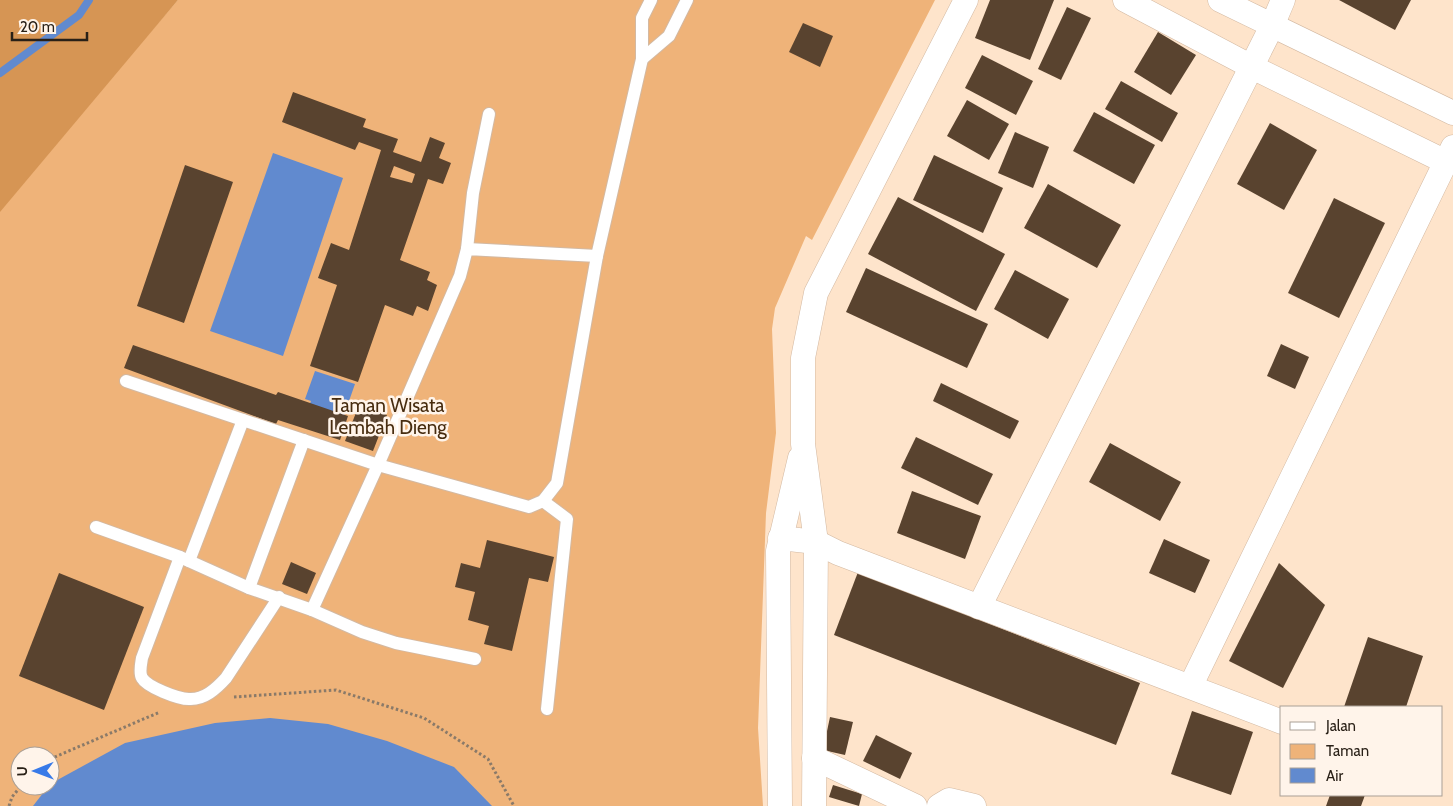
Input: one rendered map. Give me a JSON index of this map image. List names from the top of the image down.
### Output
{
  "parks": ["Taman Wisata Lembah Dieng"],
  "legend": ["Jalan", "Taman", "Air"],
  "scale_bar": "20 m",
  "north": "left"
}
